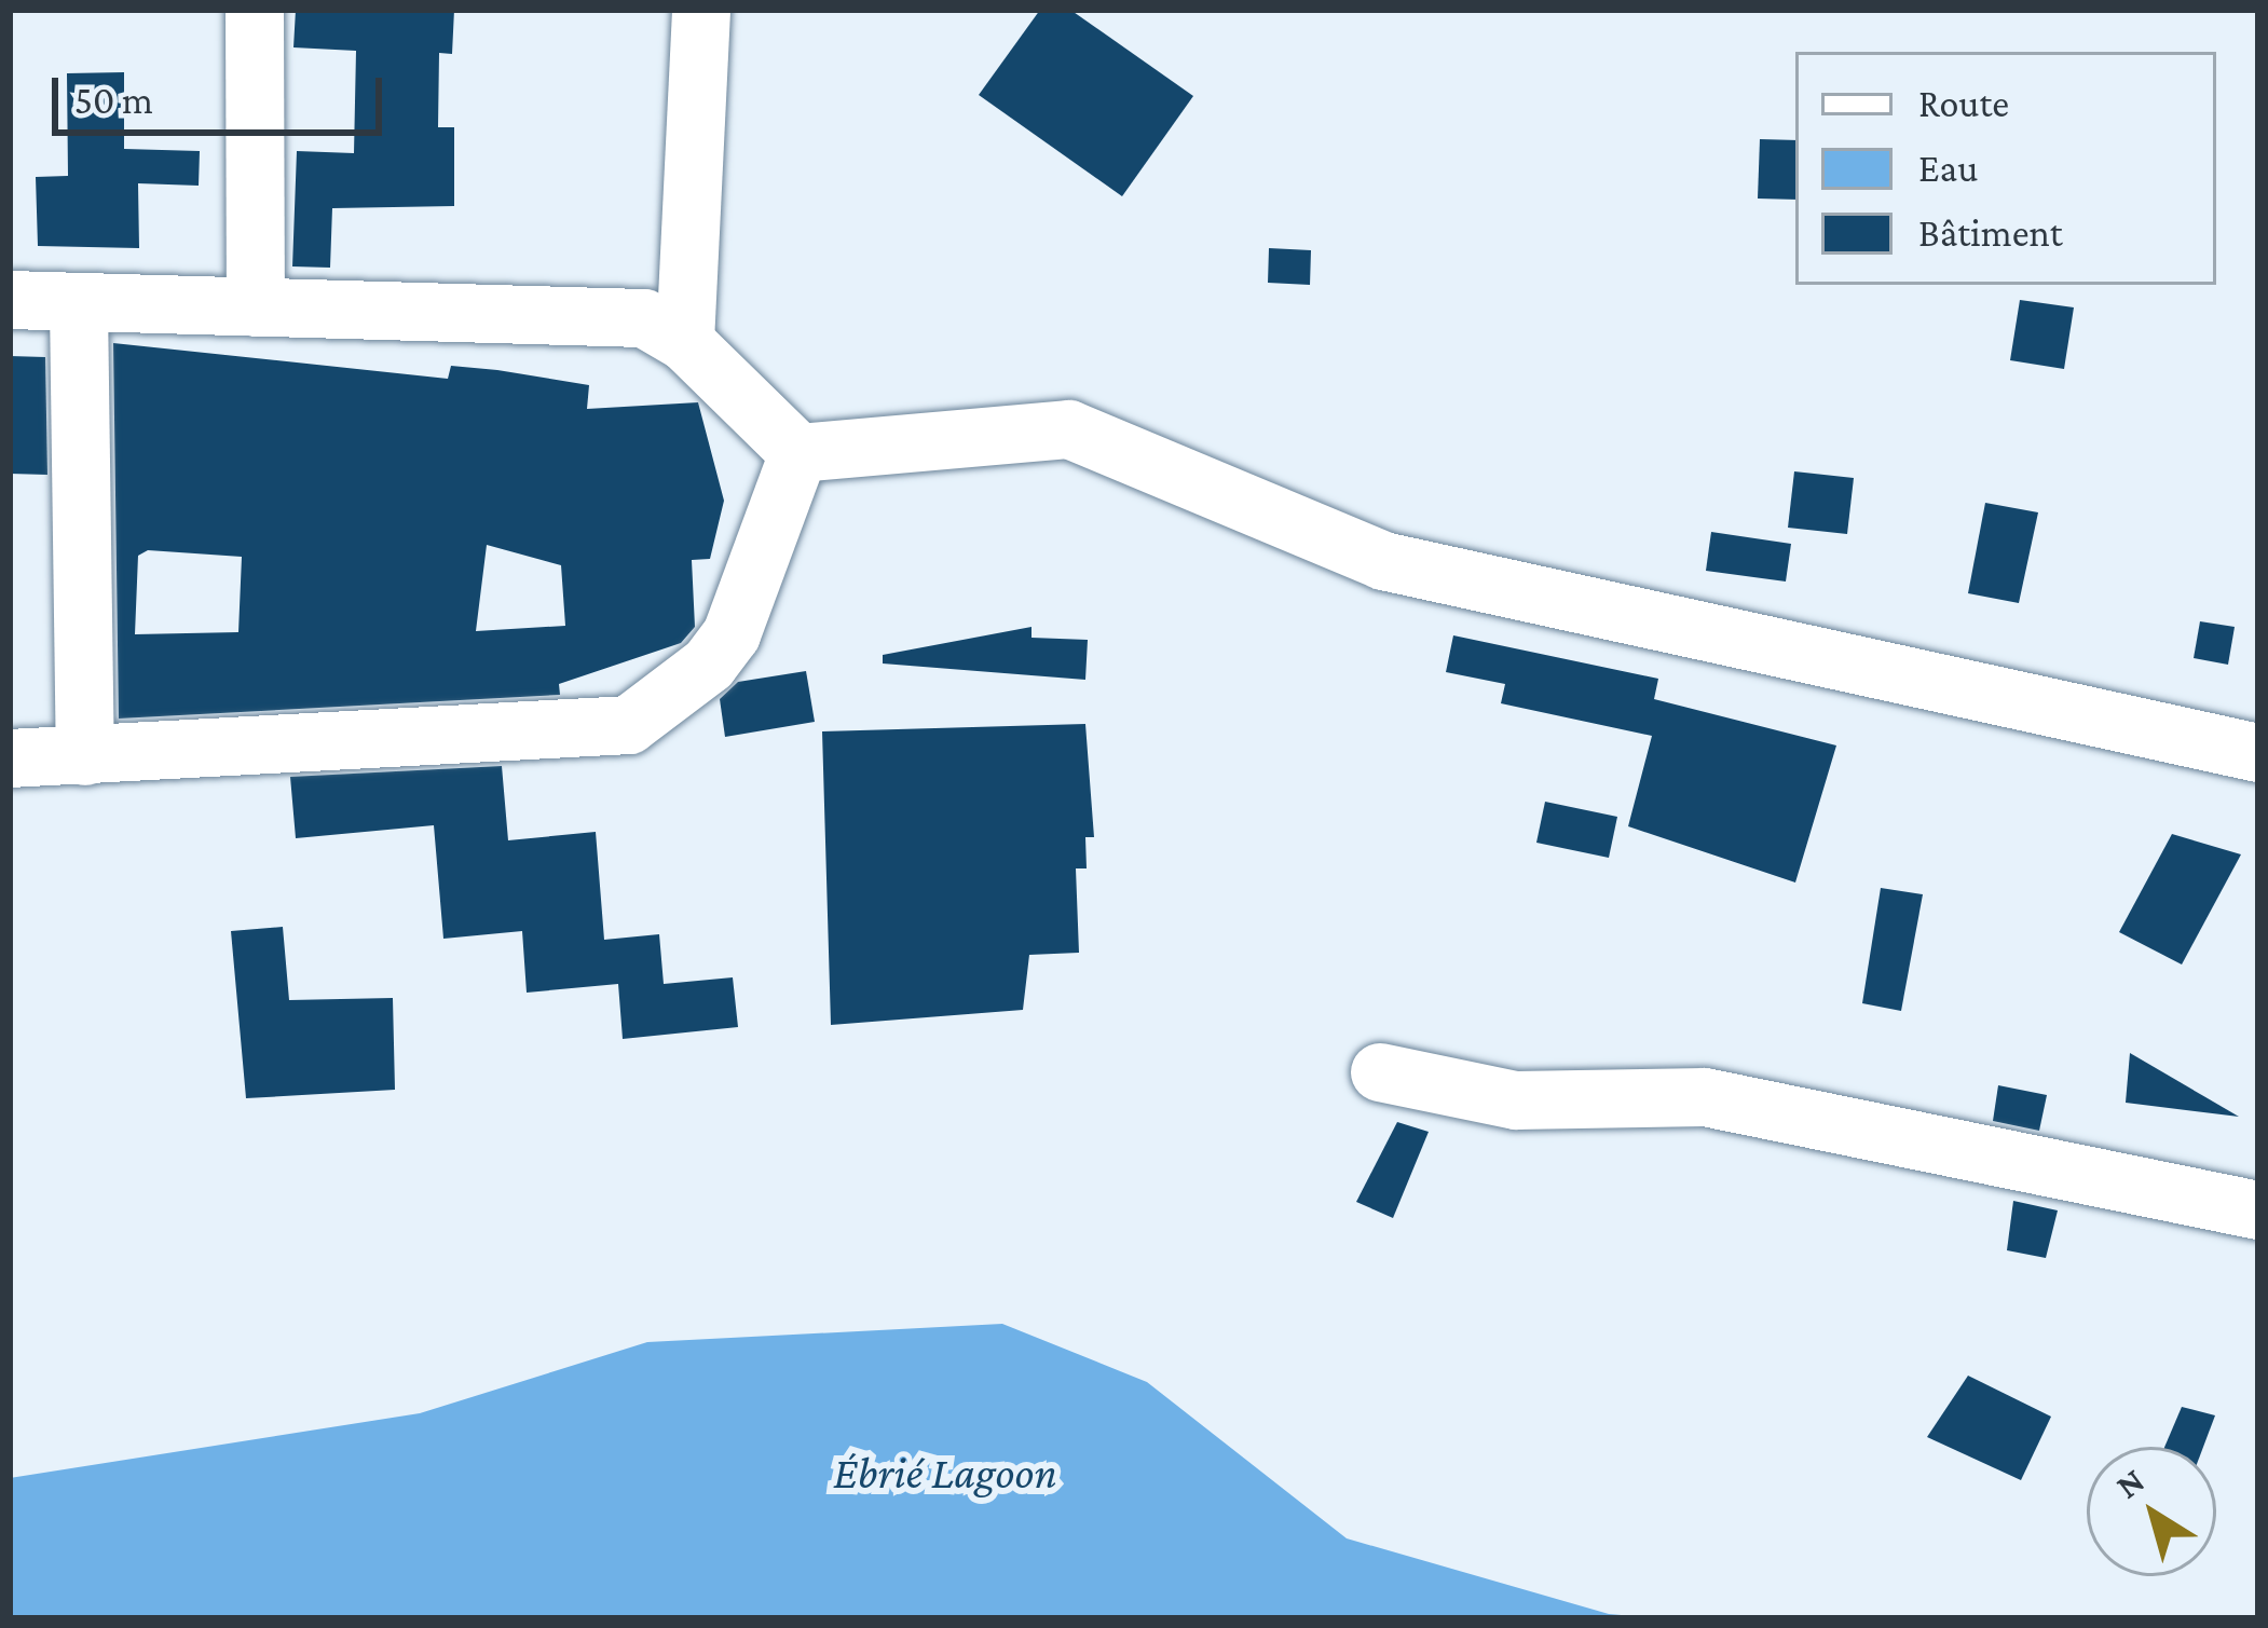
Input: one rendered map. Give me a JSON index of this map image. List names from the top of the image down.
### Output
{
  "water": ["Ébrié Lagoon"],
  "legend": ["Route", "Eau", "Bâtiment"],
  "scale_bar": "50 m",
  "north": "top left"
}
